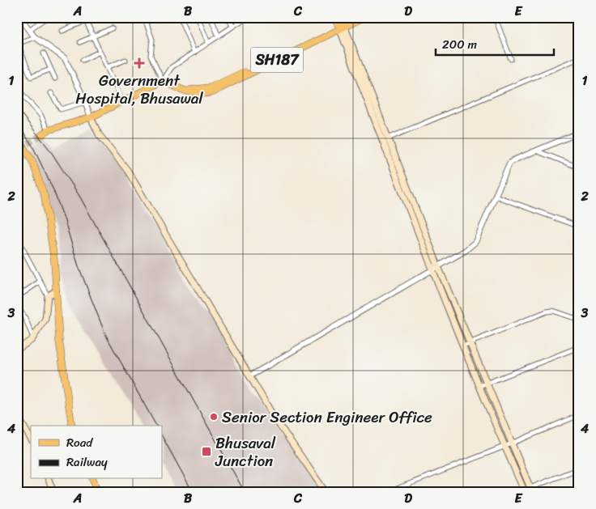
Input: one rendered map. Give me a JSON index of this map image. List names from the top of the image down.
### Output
{
  "streets": {
    "main road": ["SH187"]
  },
  "places": {
    "health": ["Government Hospital, Bhusawal"],
    "other": ["Senior Section Engineer Office"],
    "transit": ["Bhusaval Junction"]
  },
  "legend": ["Road", "Railway"],
  "scale_bar": "200 m",
  "grid": {
    "columns": [
      "A",
      "B",
      "C",
      "D",
      "E"
    ],
    "rows": [
      "1",
      "2",
      "3",
      "4"
    ]
  }
}
